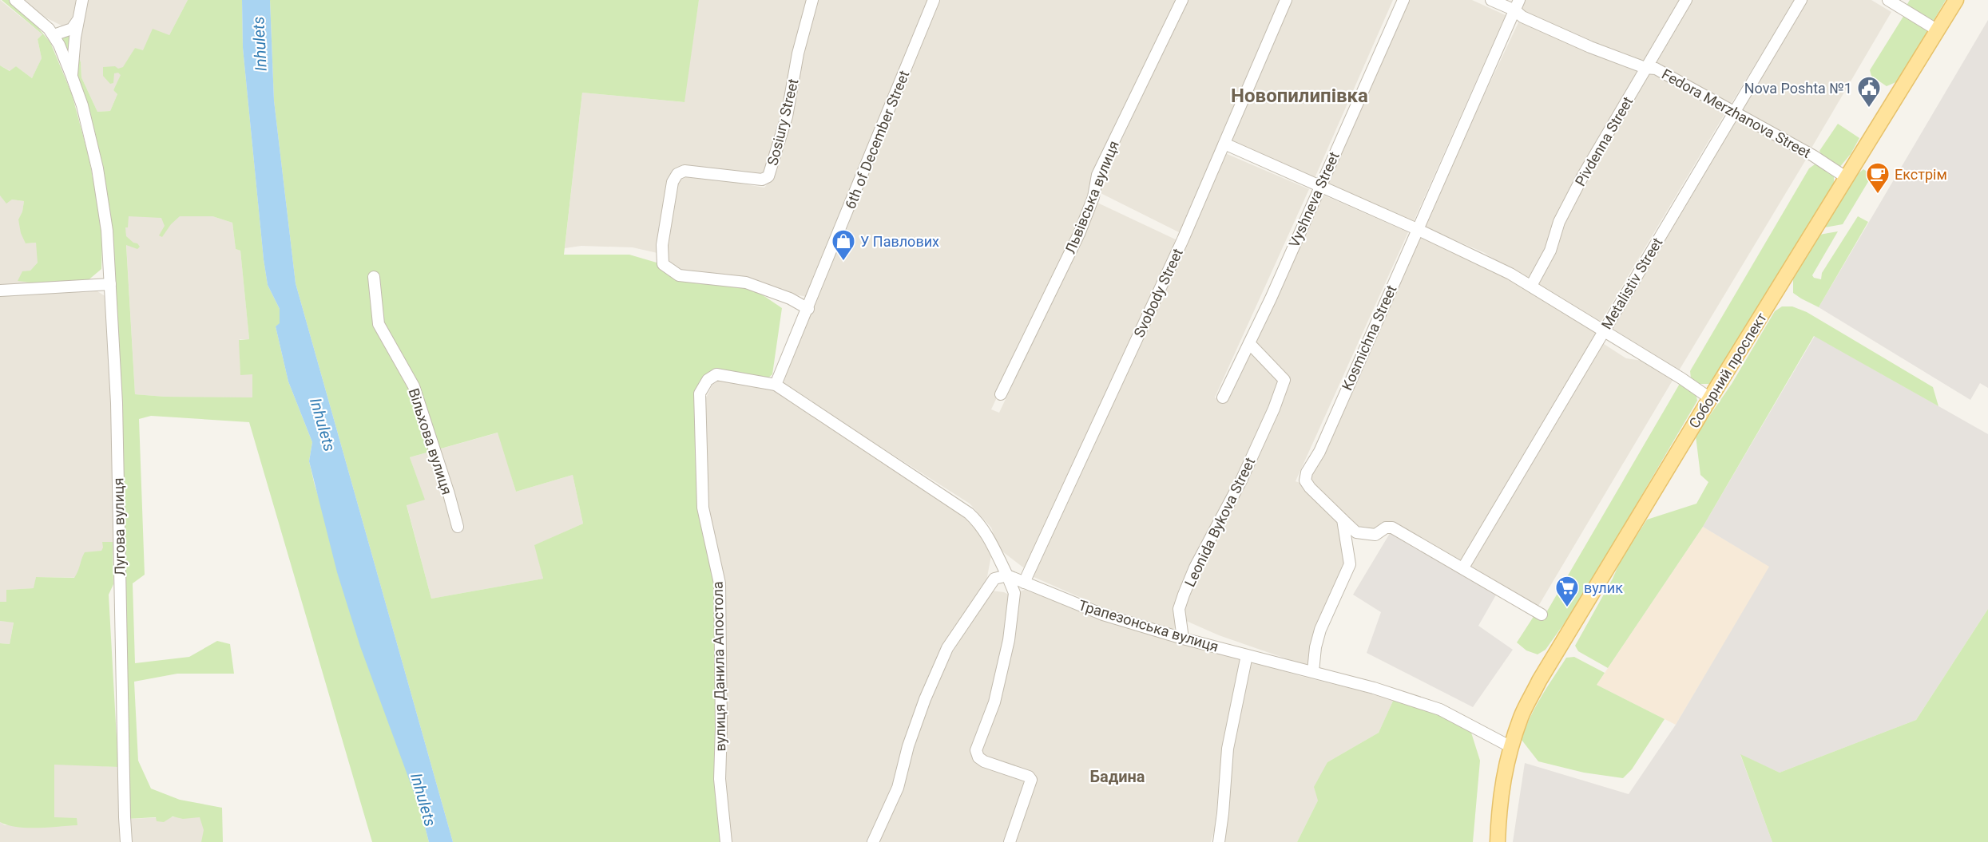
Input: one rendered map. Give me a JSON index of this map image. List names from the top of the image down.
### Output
{
  "streets": {
    "main road": ["Соборний проспект"],
    "street": [
      "Fedora Merzhanova Street",
      "Sosiury Street",
      "6th of December Street",
      "Pivdenna Street",
      "Львівська вулиця",
      "Vyshneva Street",
      "Metalistiv Street",
      "Svobody Street",
      "Kosmichna Street",
      "Вільхова вулиця",
      "Leonida Bykova Street",
      "Лугова вулиця",
      "Трапезонська вулиця",
      "вулиця Данила Апостола"
    ]
  },
  "crossings": [
    ["Fedora Merzhanova Street", "Pivdenna Street"],
    ["Fedora Merzhanova Street", "Metalistiv Street"],
    ["Fedora Merzhanova Street", "Kosmichna Street"],
    ["Fedora Merzhanova Street", "Соборний проспект"],
    ["Sosiury Street", "6th of December Street"],
    ["6th of December Street", "вулиця Данила Апостола"],
    ["Vyshneva Street", "Leonida Bykova Street"],
    ["Metalistiv Street", "Kosmichna Street"],
    ["Svobody Street", "Трапезонська вулиця"],
    ["Соборний проспект", "Трапезонська вулиця"],
    ["Leonida Bykova Street", "Трапезонська вулиця"]
  ],
  "districts": ["Новопилипівка", "Бадина"],
  "water": ["Inhulets"],
  "places": {
    "public building": ["Nova Poshta №1"],
    "cafe": ["Екстрім"],
    "shop": ["У Павлових"],
    "supermarket": ["вулик"]
  }
}
